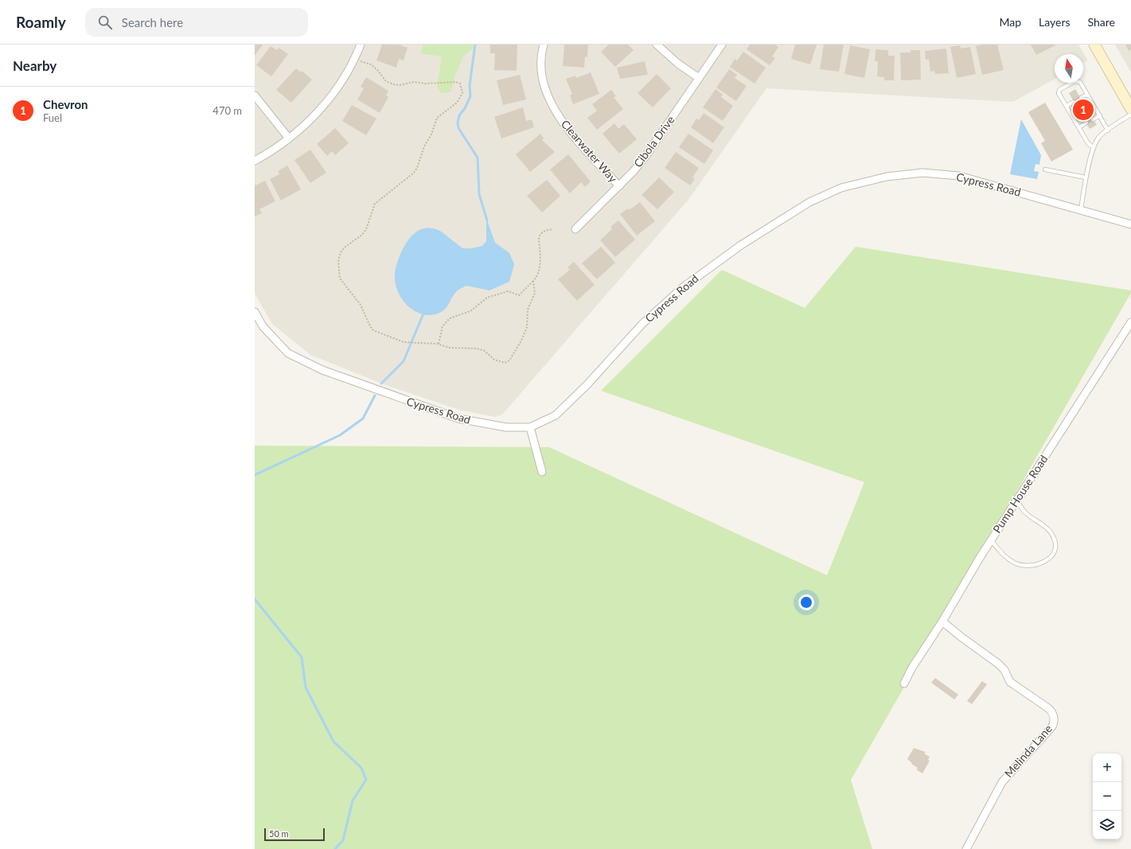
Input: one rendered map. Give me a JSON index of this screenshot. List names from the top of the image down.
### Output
{
  "streets": {
    "street": [
      "Cibola Drive",
      "Clearwater Way",
      "Cypress Road",
      "Pump House Road",
      "Melinda Lane"
    ]
  },
  "crossings": [
    ["Cibola Drive", "Clearwater Way"],
    ["Pump House Road", "Melinda Lane"]
  ],
  "scale_bar": "50 m",
  "north": "top",
  "page": {
    "header": "Roamly",
    "search": "Search here",
    "nav": ["Map", "Layers", "Share"],
    "heading": "Nearby",
    "list": [
      {
        "mark": "1",
        "name": "Chevron",
        "note": "Fuel",
        "value": "470 m"
      }
    ],
    "pins": "1",
    "map_buttons": ["+", "−"],
    "scale": "50 m"
  }
}
